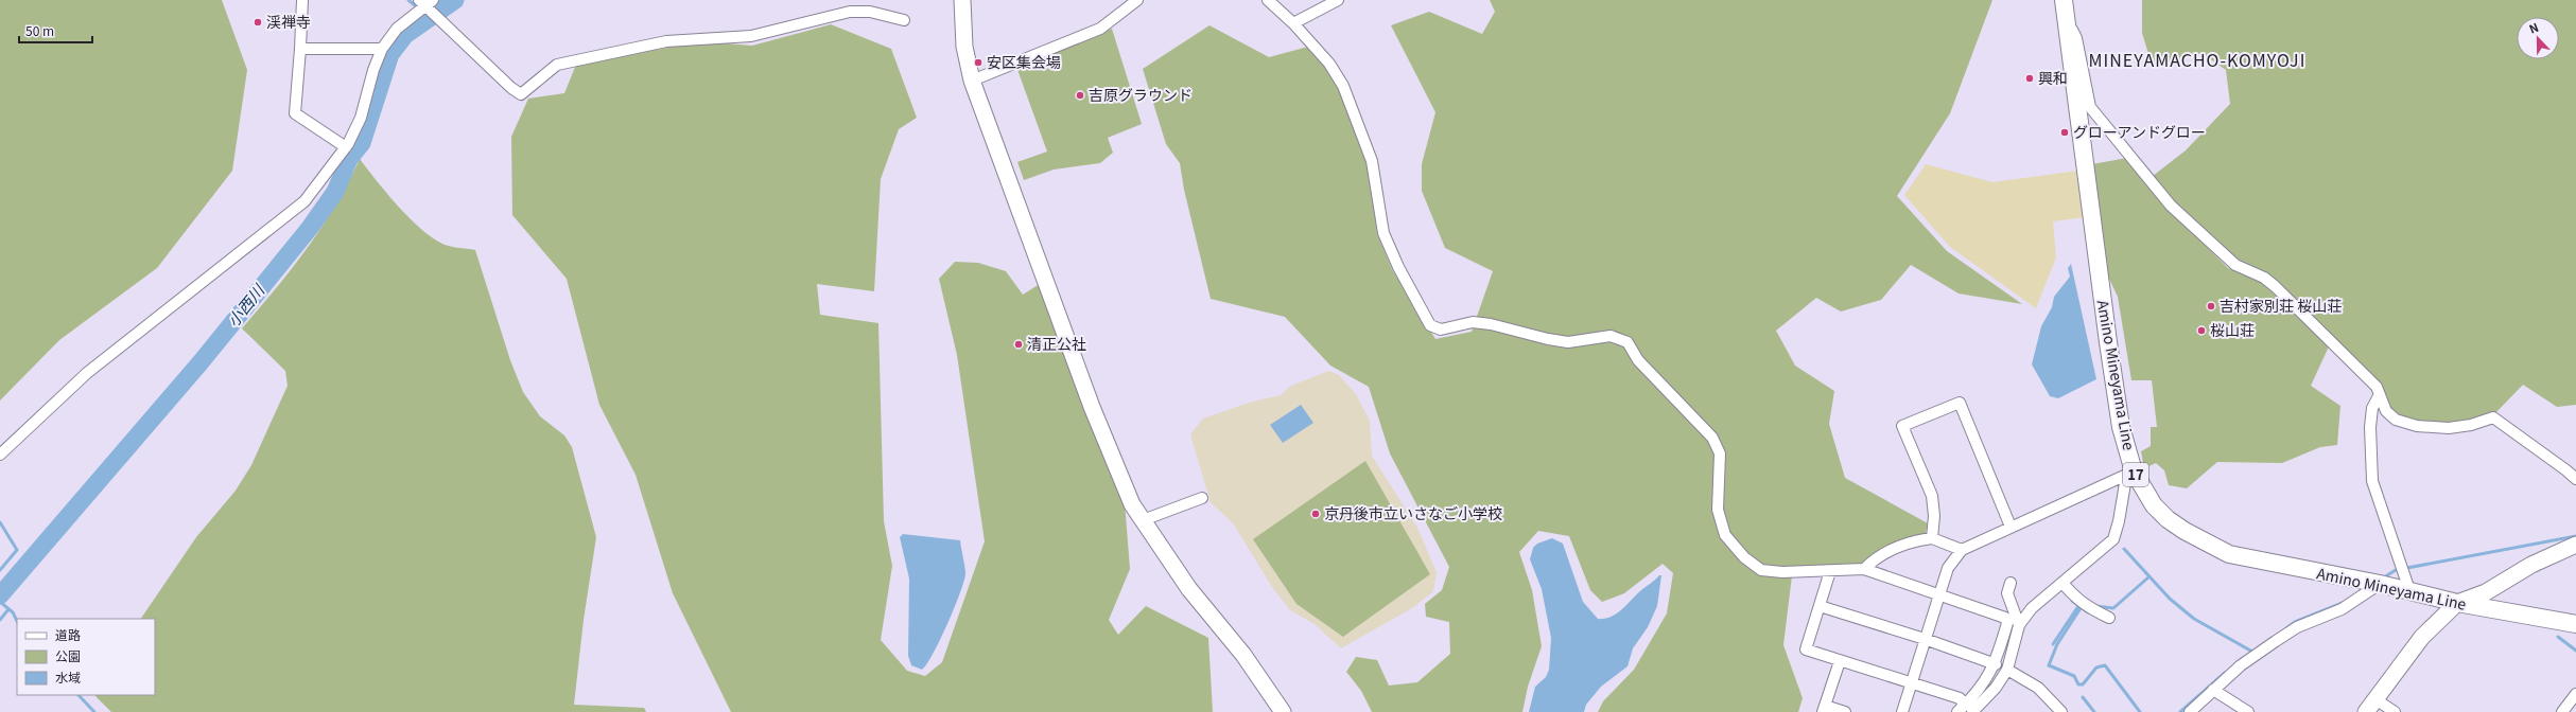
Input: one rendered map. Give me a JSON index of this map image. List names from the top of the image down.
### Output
{
  "streets": {
    "main road": ["Amino Mineyama Line", "17"]
  },
  "districts": ["MINEYAMACHO-KOMYOJI"],
  "water": ["小西川"],
  "places": [
    "渓禅寺",
    "安区集会場",
    "興和",
    "吉原グラウンド",
    "グローアンドグロー",
    "吉村家別荘 桜山荘",
    "桜山荘",
    "清正公社",
    "京丹後市立いさなご小学校"
  ],
  "legend": ["道路", "公園", "水域"],
  "scale_bar": "50 m",
  "north": "top"
}
